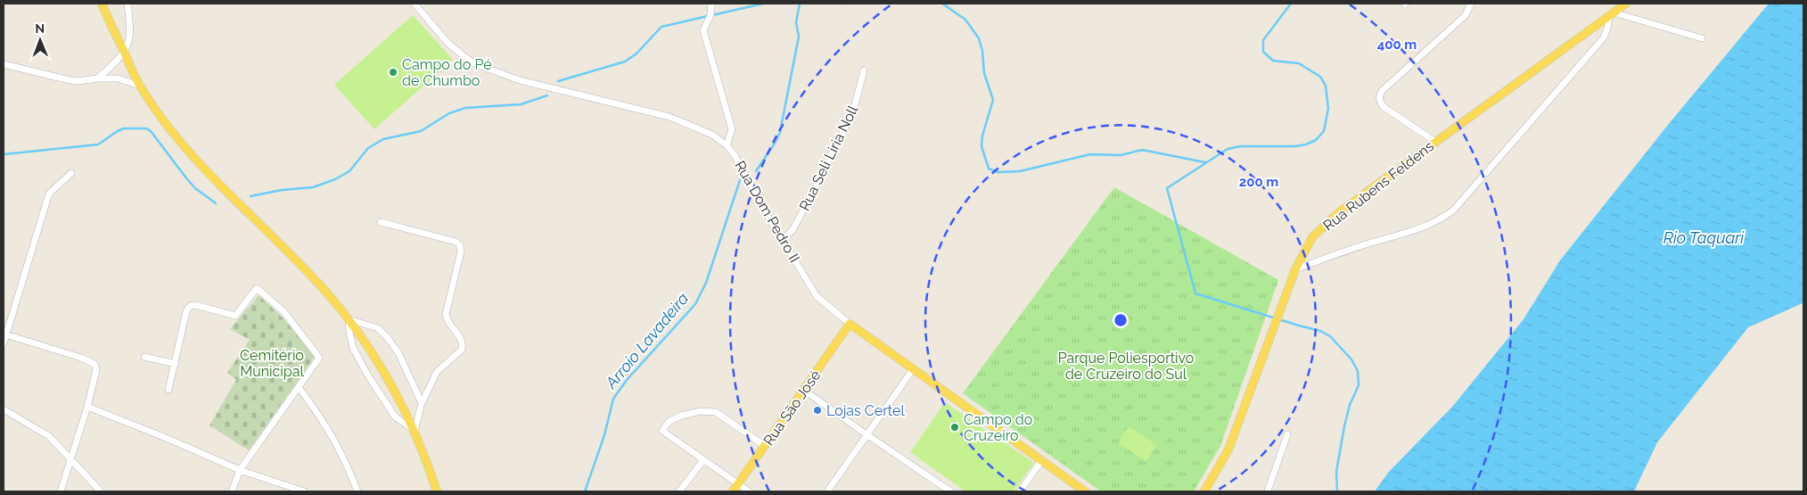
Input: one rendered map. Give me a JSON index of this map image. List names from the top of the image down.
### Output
{
  "streets": {
    "main road": ["Rua Rubens Feldens", "Rua Dom Pedro II", "Rua São José"],
    "street": ["Rua Seli Liria Noll"]
  },
  "crossings": [
    ["Rua Seli Liria Noll", "Rua Dom Pedro II"],
    ["Rua Dom Pedro II", "Rua São José"]
  ],
  "water": ["Rio Taquari", "Arroio Lavadeira"],
  "parks": ["Cemitério Municipal", "Parque Poliesportivo de Cruzeiro do Sul"],
  "places": ["Campo do Pé de Chumbo", "Lojas Certel", "Campo do Cruzeiro"],
  "north": "top",
  "rings": ["400 m", "200 m"]
}
